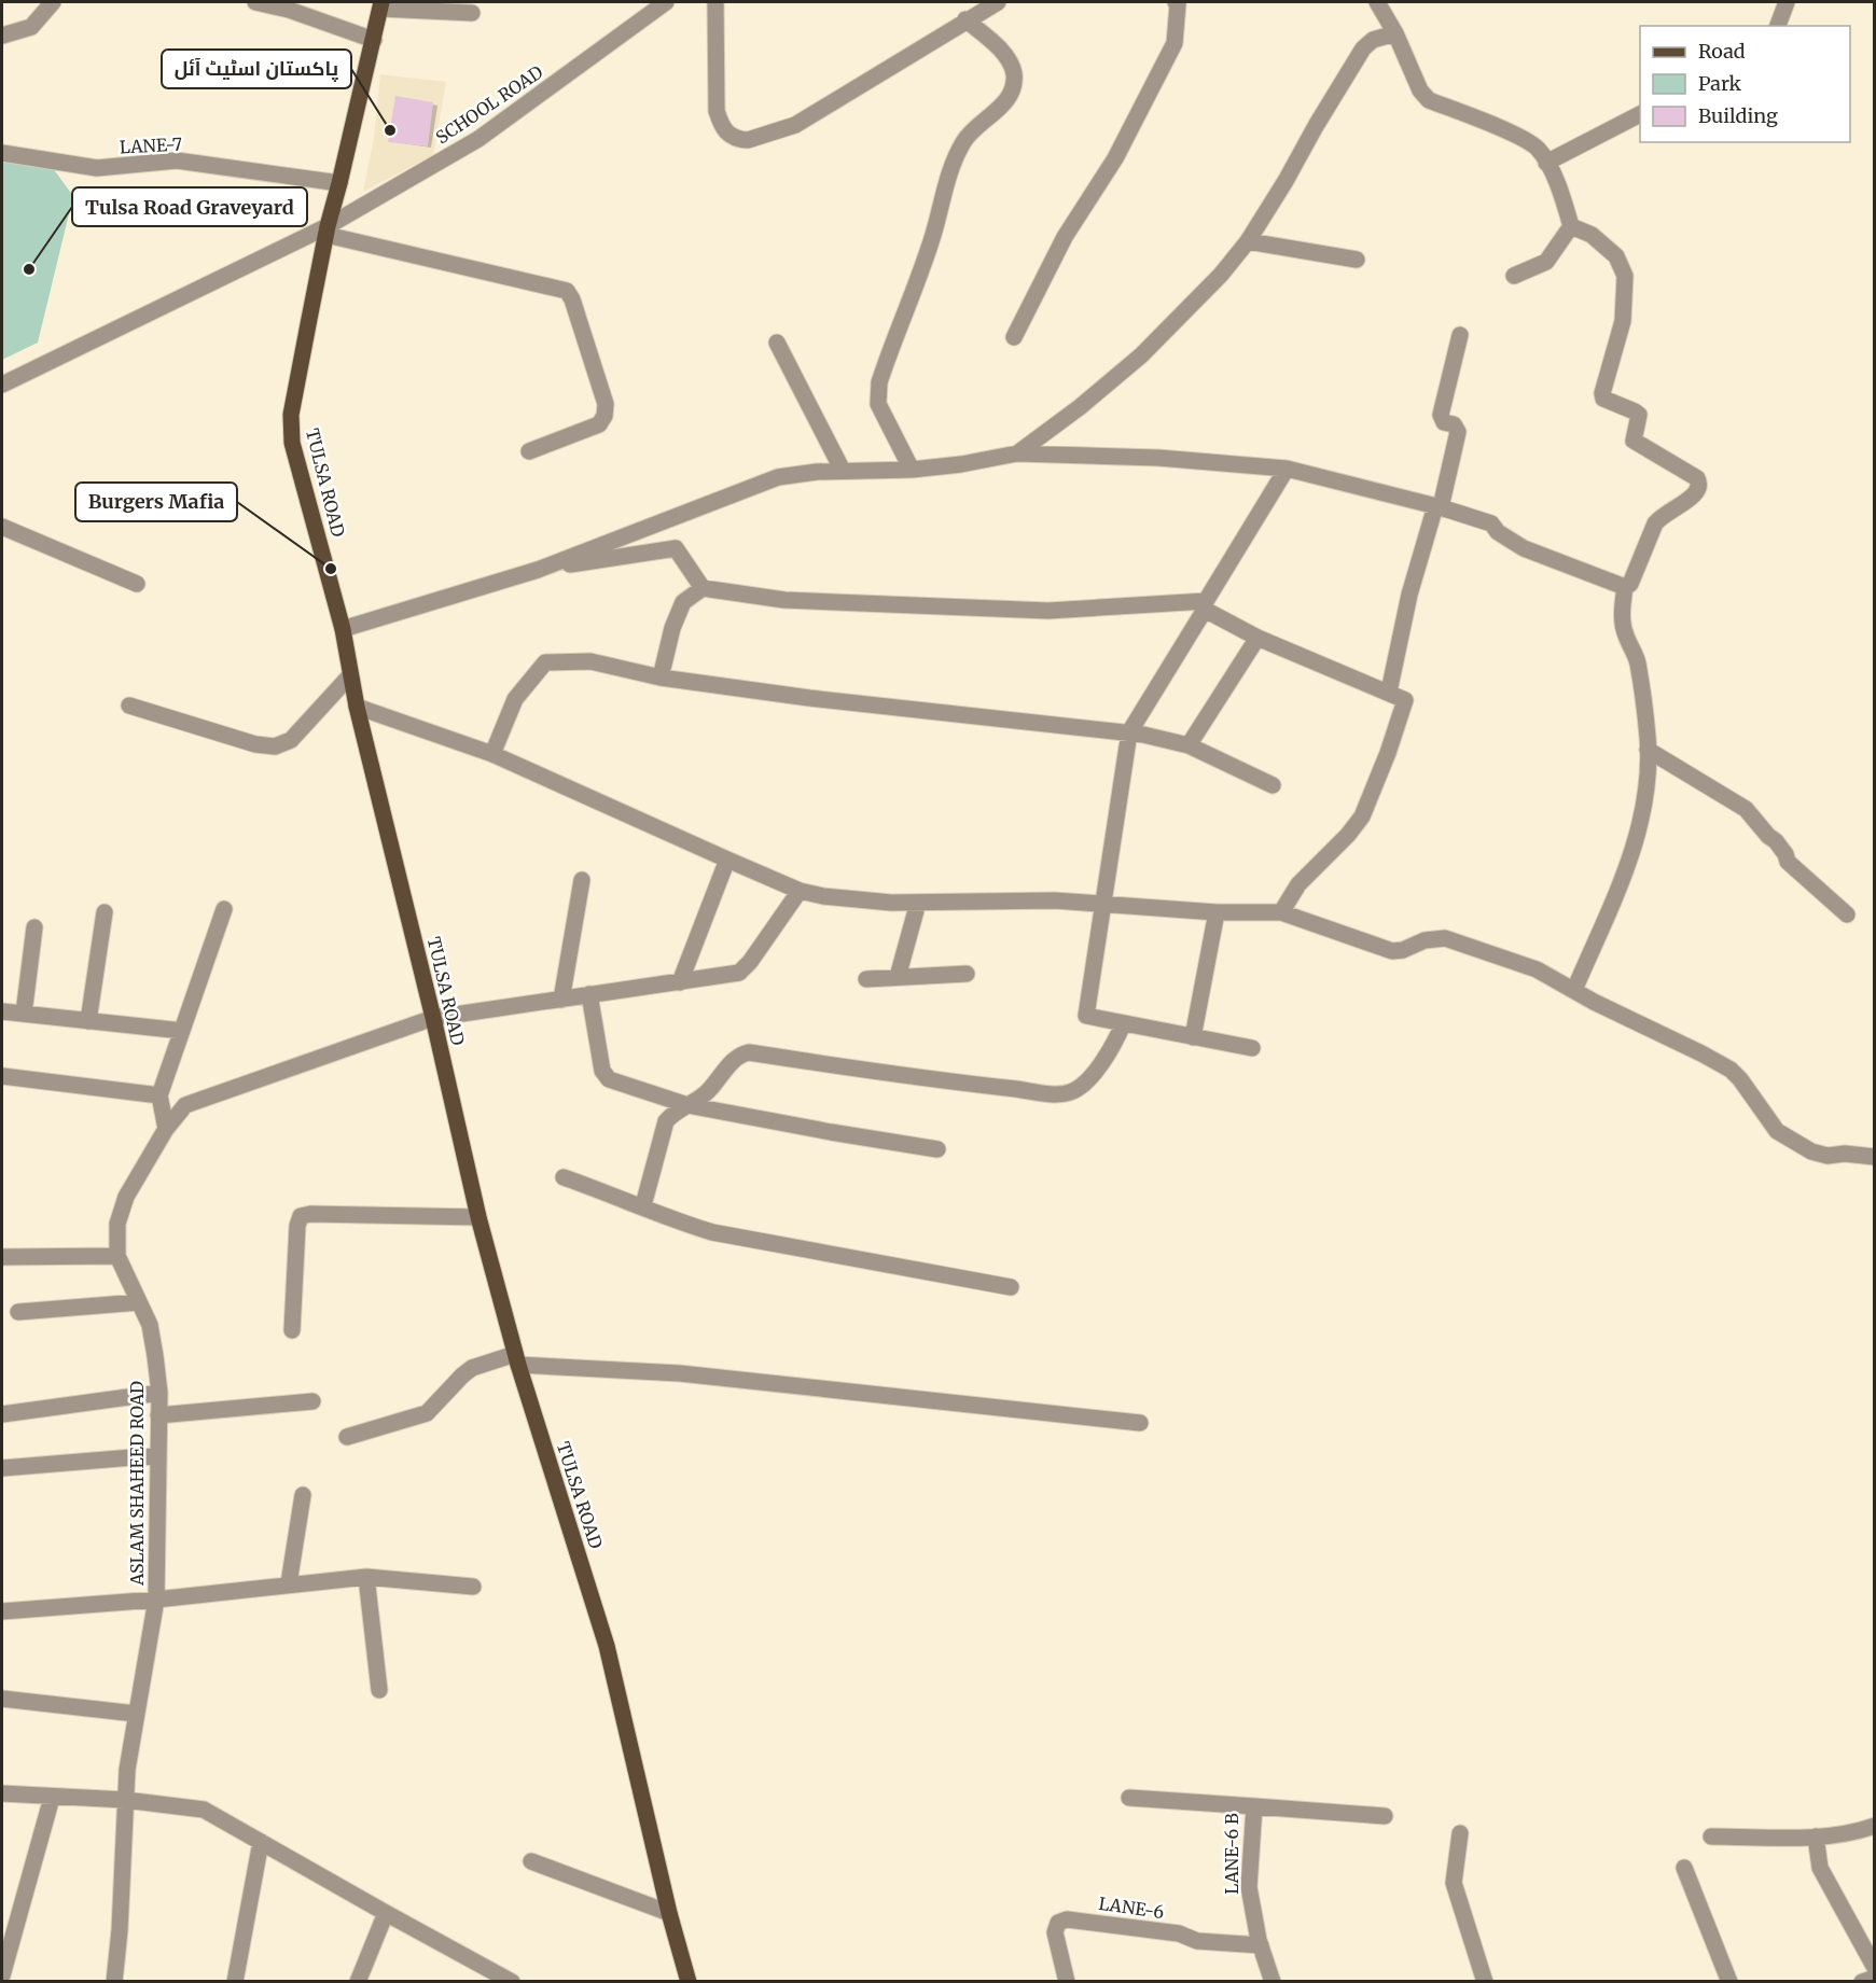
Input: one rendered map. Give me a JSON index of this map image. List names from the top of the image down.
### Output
{
  "streets": {
    "main road": ["TULSA ROAD"],
    "street": [
      "SCHOOL ROAD",
      "LANE-7",
      "ASLAM SHAHEED ROAD",
      "LANE-6 B",
      "LANE-6"
    ]
  },
  "crossings": [
    ["SCHOOL ROAD", "TULSA ROAD"],
    ["LANE-7", "TULSA ROAD"],
    ["TULSA ROAD", "ASLAM SHAHEED ROAD"],
    ["LANE-6 B", "LANE-6"]
  ],
  "places": ["پاکستان اسٹیٹ آئل", "Tulsa Road Graveyard", "Burgers Mafia"],
  "legend": ["Road", "Park", "Building"]
}
